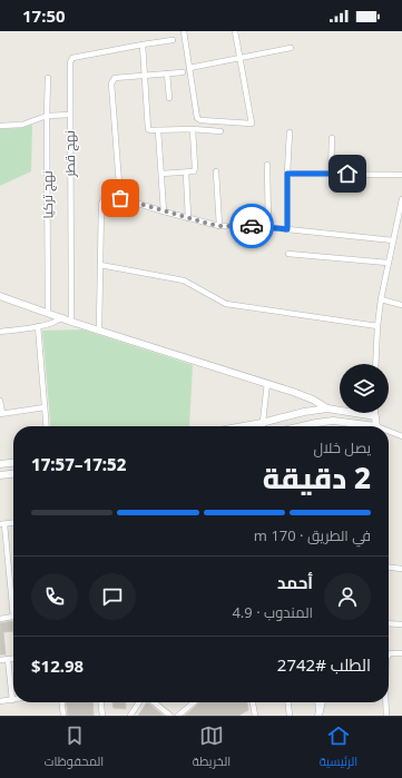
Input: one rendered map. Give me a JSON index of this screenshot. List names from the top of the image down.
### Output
{
  "streets": {
    "street": ["نهج قطر", "نهج تركيا"]
  },
  "page": {
    "status": "17:50",
    "heading": ["2 دقيقة", "يصل خلال", "17:52–17:57"],
    "panel": [
      "أحمد",
      "المندوب · 4.9",
      "الطلب #2742",
      "$12.98"
    ],
    "bar": "في الطريق · 170 m",
    "tabs": ["الرئيسية", "الخريطة", "المحفوظات"]
  }
}
